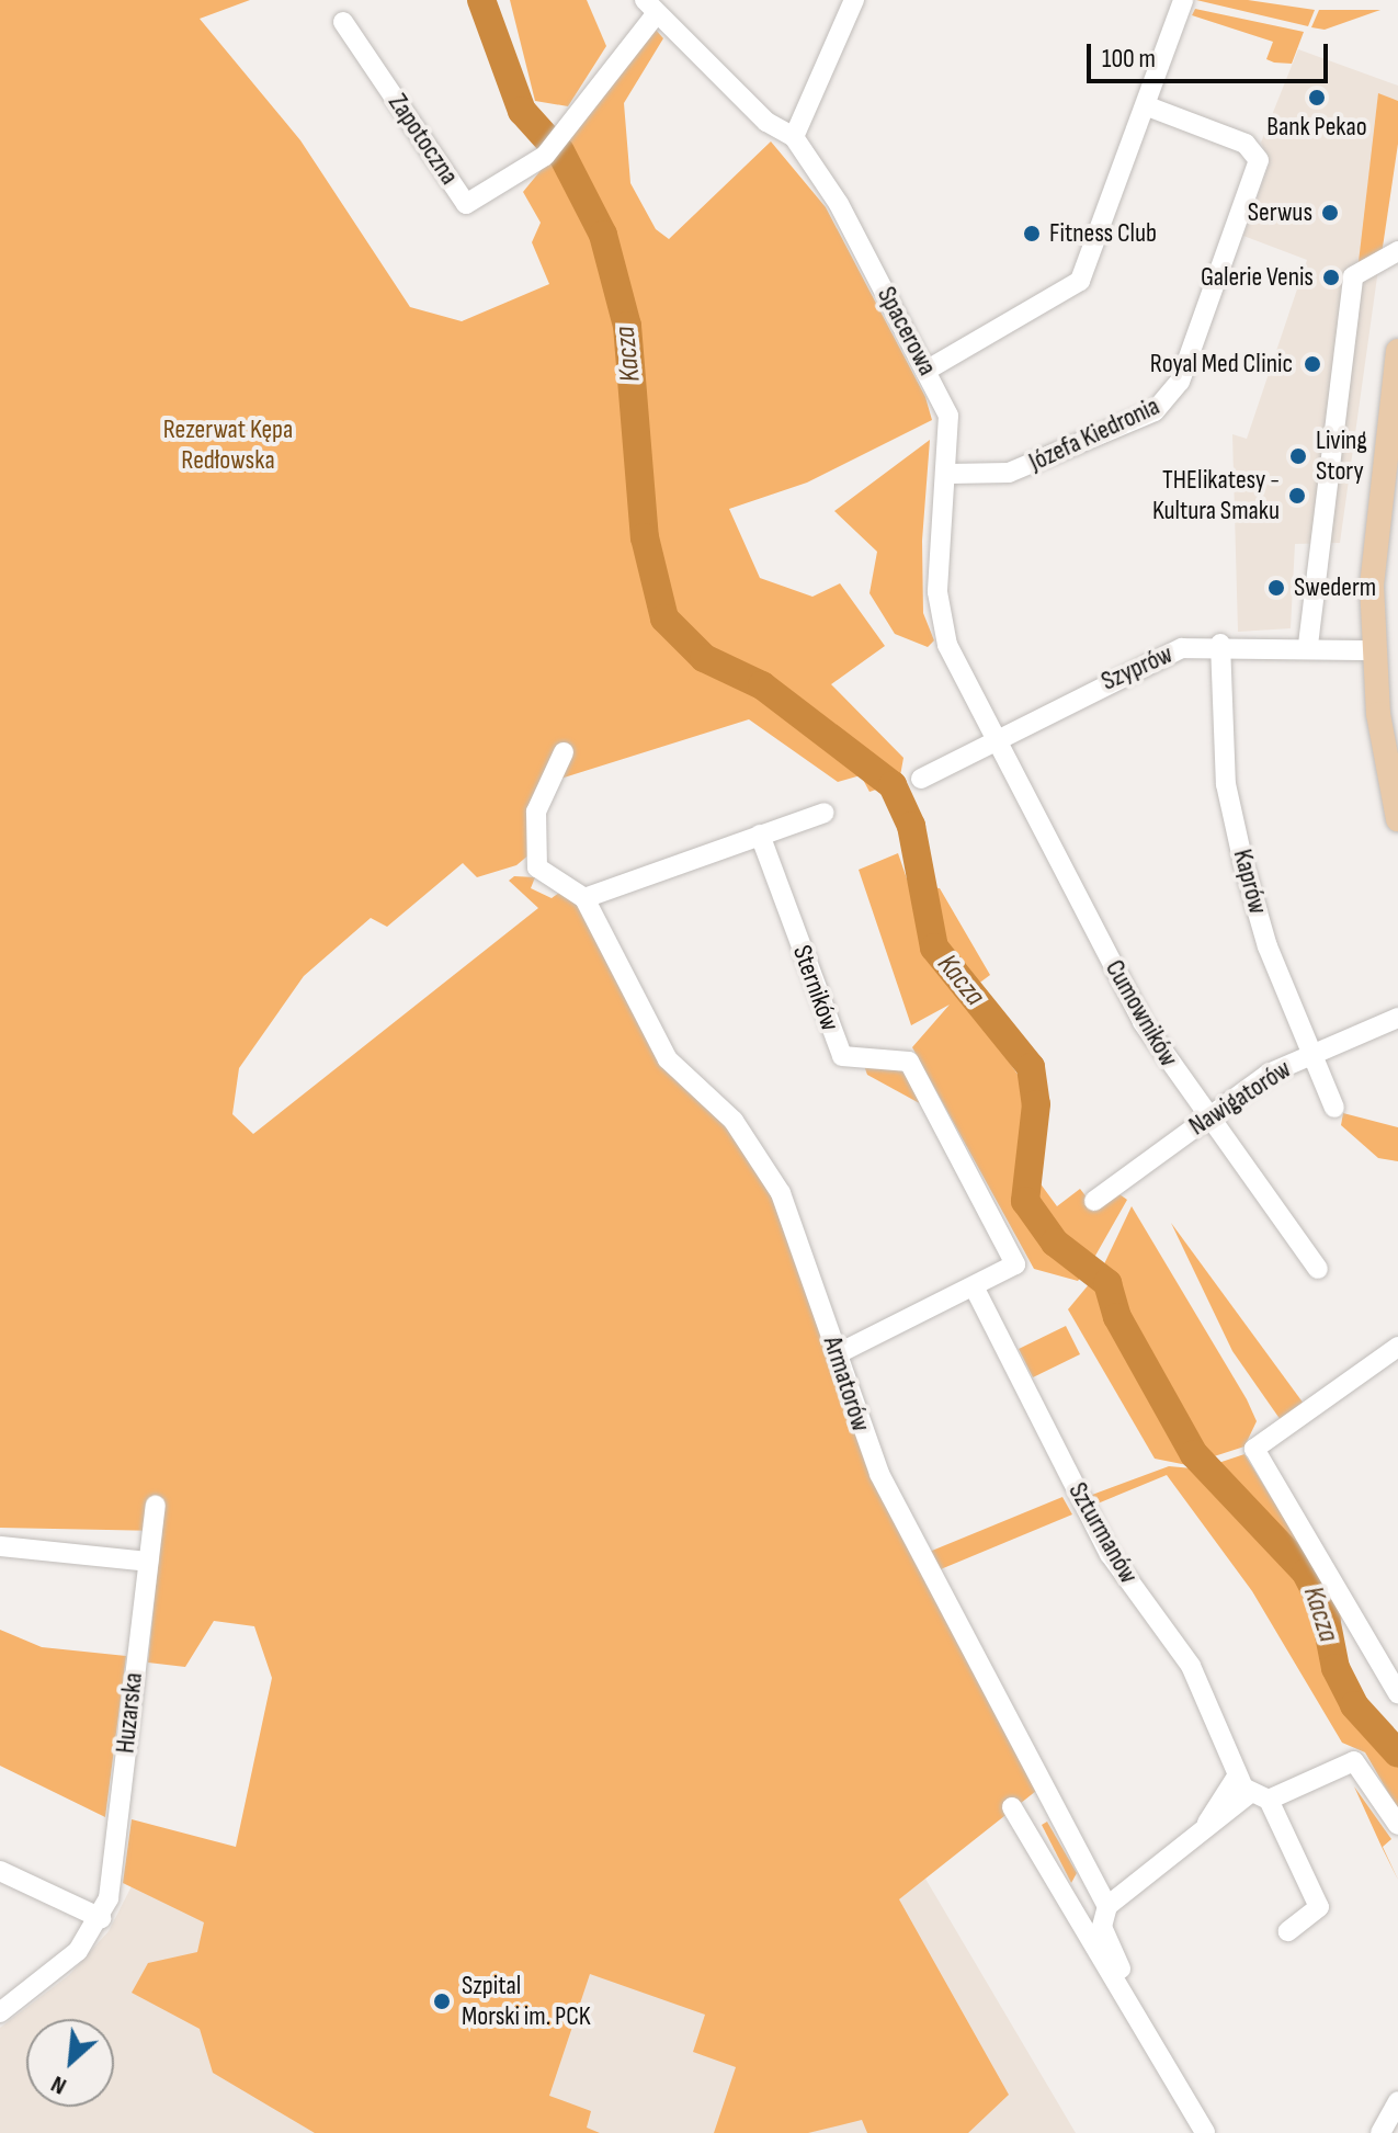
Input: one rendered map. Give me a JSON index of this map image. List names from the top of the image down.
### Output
{
  "streets": {
    "street": [
      "Zapotoczna",
      "Spacerowa",
      "Józefa Kiedronia",
      "Szyprów",
      "Kaprów",
      "Sterników",
      "Cumowników",
      "Nawigatorów",
      "Armatorów",
      "Szturmanów",
      "Huzarska"
    ]
  },
  "crossings": [
    ["Zapotoczna", "Spacerowa"],
    ["Spacerowa", "Józefa Kiedronia"],
    ["Spacerowa", "Szyprów"],
    ["Spacerowa", "Cumowników"],
    ["Szyprów", "Kaprów"],
    ["Szyprów", "Cumowników"],
    ["Kaprów", "Nawigatorów"],
    ["Sterników", "Szturmanów"],
    ["Cumowników", "Nawigatorów"]
  ],
  "water": ["Kacza"],
  "parks": ["Rezerwat Kępa Redłowska"],
  "places": [
    "Bank Pekao",
    "Serwus",
    "Fitness Club",
    "Galerie Venis",
    "Royal Med Clinic",
    "Living Story",
    "THElikatesy - Kultura Smaku",
    "Swederm",
    "Szpital Morski im. PCK"
  ],
  "scale_bar": "100 m",
  "north": "bottom left"
}
